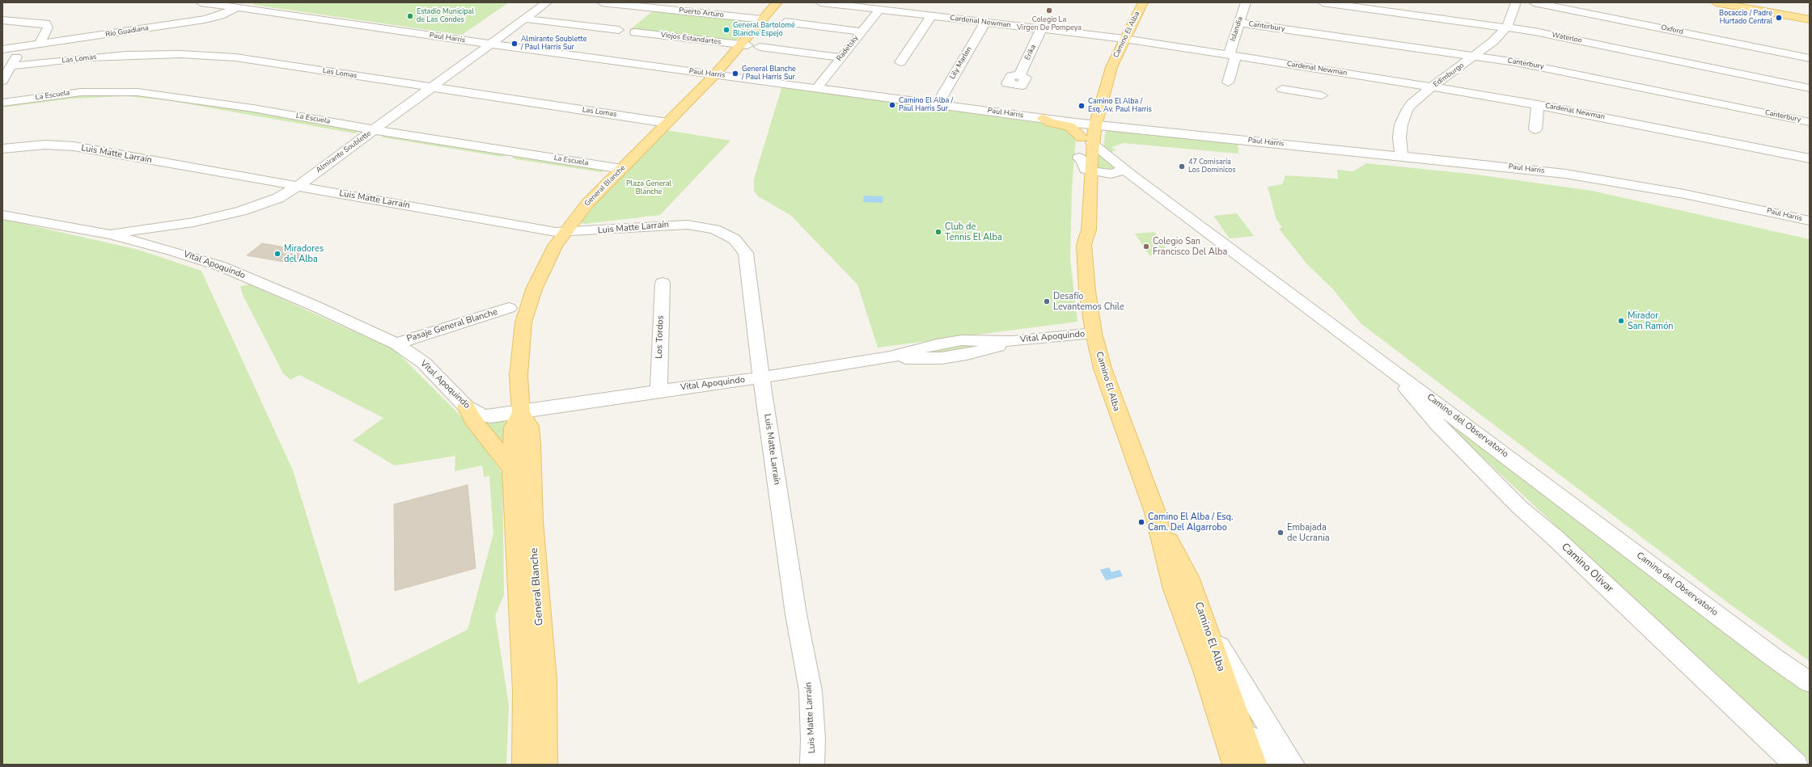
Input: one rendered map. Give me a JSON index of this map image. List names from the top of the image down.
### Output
{
  "streets": {
    "main road": ["Camino El Alba", "General Blanche"],
    "street": [
      "Puerto Arturo",
      "Cardenal Newman",
      "Canterbury",
      "Islandia",
      "Oxford",
      "Río Guadiana",
      "Paul Harris",
      "Waterloo",
      "Viejos Estandartes",
      "Radetsky",
      "Erika",
      "Las Lomas",
      "Lily Marlen",
      "Edimburgo",
      "La Escuela",
      "Almirante Soublette",
      "Luis Matte Larraín",
      "Vital Apoquindo",
      "Pasaje General Blanche",
      "Los Tordos",
      "Camino del Observatorio",
      "Camino Olivar"
    ]
  },
  "crossings": [
    ["Puerto Arturo", "General Blanche"],
    ["Cardenal Newman", "Islandia"],
    ["Cardenal Newman", "Camino El Alba"],
    ["Cardenal Newman", "Radetsky"],
    ["Cardenal Newman", "Erika"],
    ["Cardenal Newman", "Lily Marlen"],
    ["Cardenal Newman", "Edimburgo"],
    ["Canterbury", "Islandia"],
    ["Canterbury", "Edimburgo"],
    ["Río Guadiana", "Paul Harris"],
    ["Camino El Alba", "Paul Harris"],
    ["Camino El Alba", "Vital Apoquindo"],
    ["Camino El Alba", "Camino del Observatorio"],
    ["Paul Harris", "Radetsky"],
    ["Paul Harris", "Lily Marlen"],
    ["Paul Harris", "Edimburgo"],
    ["Paul Harris", "Almirante Soublette"],
    ["Paul Harris", "General Blanche"],
    ["Waterloo", "Edimburgo"],
    ["Viejos Estandartes", "General Blanche"],
    ["Las Lomas", "Almirante Soublette"],
    ["Las Lomas", "General Blanche"],
    ["La Escuela", "Almirante Soublette"],
    ["La Escuela", "General Blanche"],
    ["Almirante Soublette", "Luis Matte Larraín"],
    ["Almirante Soublette", "Vital Apoquindo"],
    ["Luis Matte Larraín", "General Blanche"],
    ["Luis Matte Larraín", "Vital Apoquindo"],
    ["General Blanche", "Vital Apoquindo"],
    ["Vital Apoquindo", "Pasaje General Blanche"],
    ["Vital Apoquindo", "Los Tordos"],
    ["Camino del Observatorio", "Camino Olivar"]
  ],
  "parks": ["Plaza General Blanche"],
  "places": [
    "Colegio La Virgen De Pompeya",
    "Estadio Municipal de Las Condes",
    "Bocaccio / Padre Hurtado Central",
    "General Bartolomé Blanche Espejo",
    "Almirante Soublette / Paul Harris Sur",
    "General Blanche / Paul Harris Sur",
    "Camino El Alba / Paul Harris Sur",
    "Camino El Alba / Esq. Av. Paul Harris",
    "47 Comisaría Los Dominicos",
    "Club de Tennis El Alba",
    "Colegio San Francisco Del Alba",
    "Miradores del Alba",
    "Desafío Levantemos Chile",
    "Mirador San Ramón",
    "Camino El Alba / Esq. Cam. Del Algarrobo",
    "Embajada de Ucrania"
  ]
}
